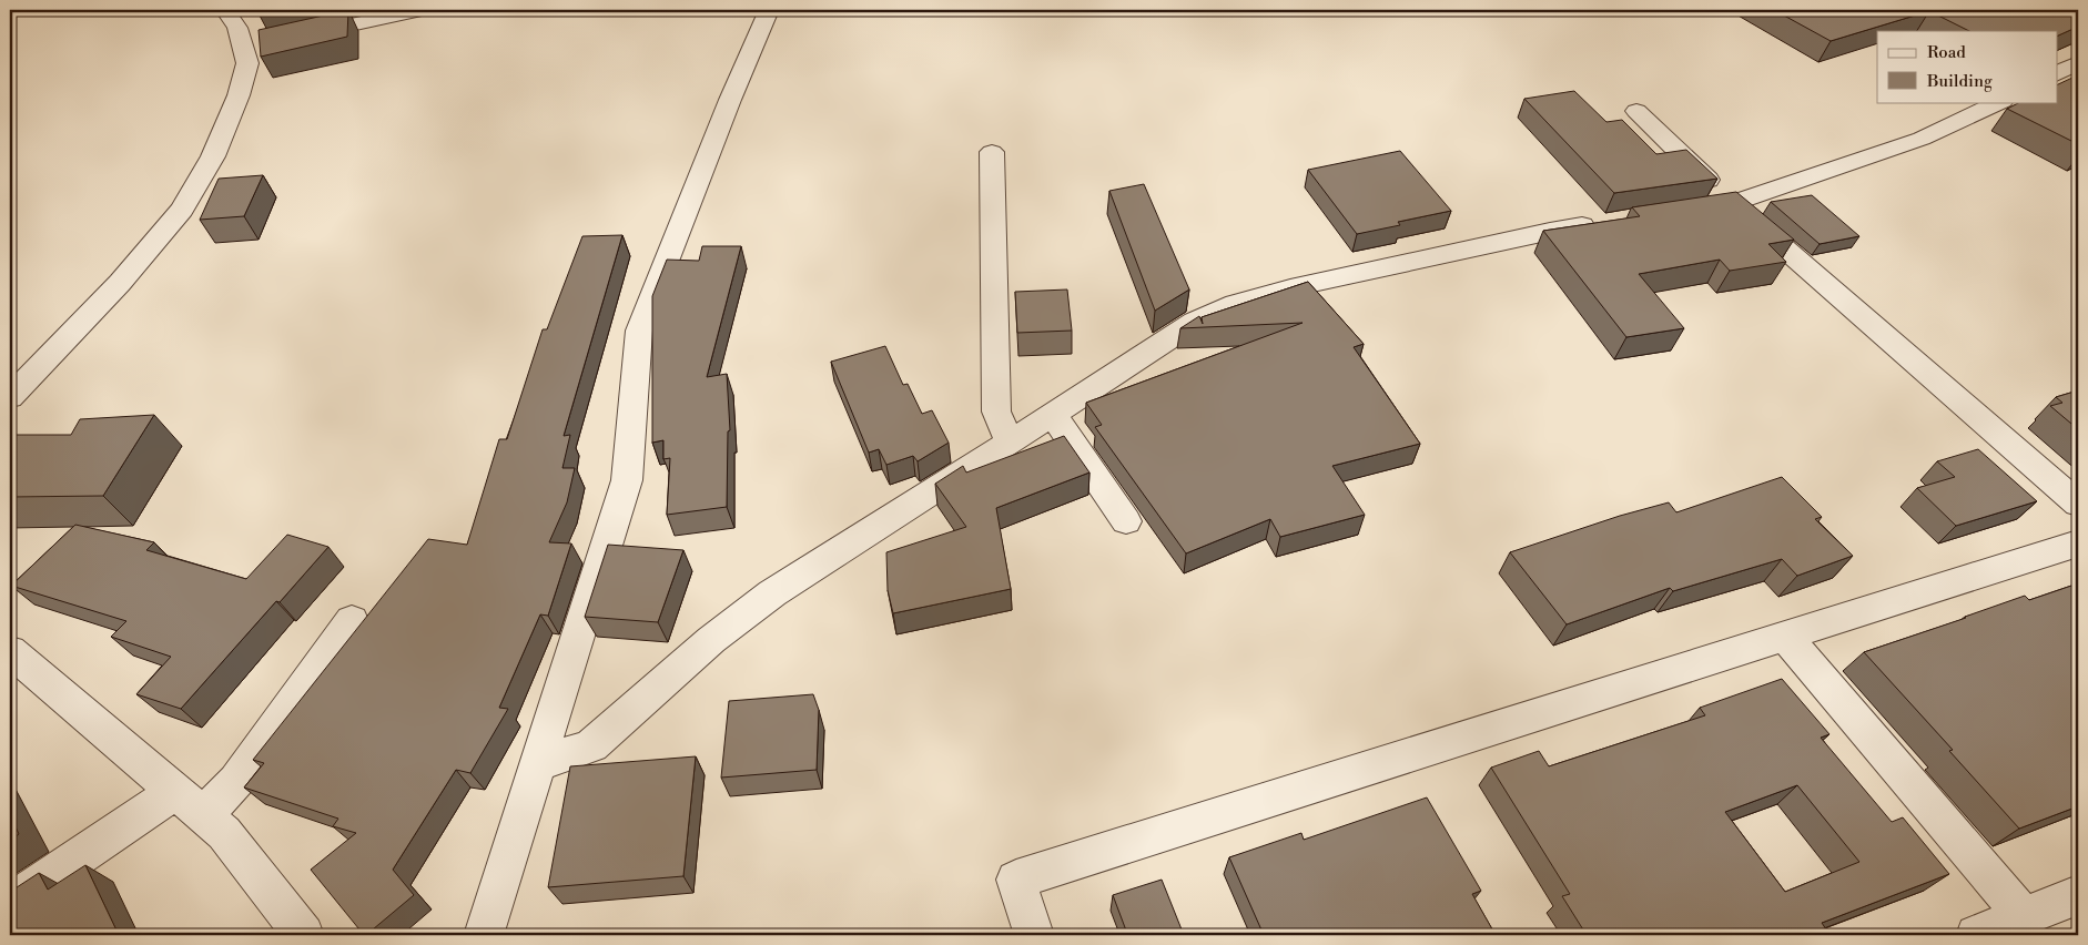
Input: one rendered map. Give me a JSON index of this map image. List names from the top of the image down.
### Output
{
  "legend": ["Road", "Building"]
}
